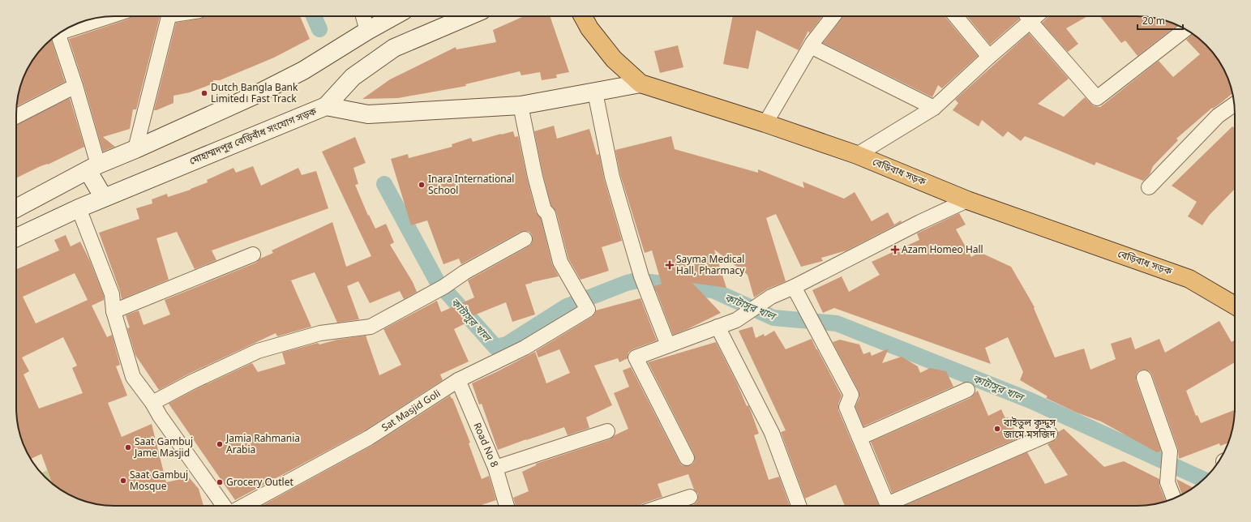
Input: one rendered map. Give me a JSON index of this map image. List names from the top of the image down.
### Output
{
  "streets": {
    "highway": ["বেড়িবাধ সড়ক"],
    "main road": ["মোহাম্মদপুর বেড়িবাঁধ সংযোগ সড়ক"],
    "street": ["Sat Masjid Goli", "Road No 8"]
  },
  "crossings": [
    ["Sat Masjid Goli", "Road No 8"]
  ],
  "water": ["কাটাসুর খাল"],
  "places": {
    "other": [
      "Dutch Bangla Bank Limited। Fast Track",
      "Inara International School",
      "বাইতুল কুদ্দুস জামে মসজিদ",
      "Jamia Rahmania Arabia",
      "Saat Gambuj Jame Masjid",
      "Saat Gambuj Mosque",
      "Grocery Outlet"
    ],
    "health": ["Azam Homeo Hall", "Sayma Medical Hall, Pharmacy"]
  },
  "scale_bar": "20 m"
}
